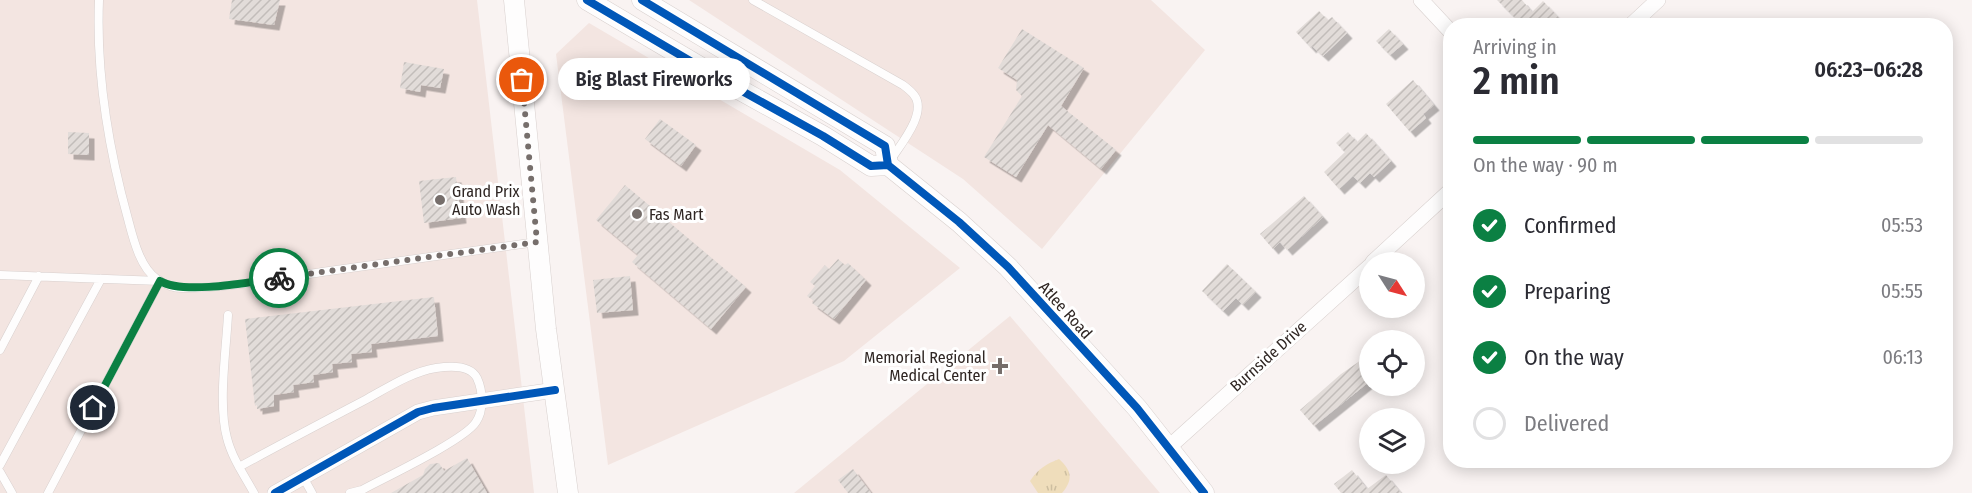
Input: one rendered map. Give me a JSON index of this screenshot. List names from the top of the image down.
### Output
{
  "streets": {
    "main road": ["Atlee Road"],
    "street": ["Burnside Drive"]
  },
  "crossings": [
    ["Atlee Road", "Burnside Drive"]
  ],
  "places": {
    "other": ["Big Blast Fireworks", "Grand Prix Auto Wash", "Fas Mart"],
    "health": ["Memorial Regional Medical Center"]
  },
  "north": "bottom right",
  "page": {
    "heading": ["2 min", "Arriving in", "06:23–06:28"],
    "bubble": "Big Blast Fireworks",
    "bar": "On the way · 90 m",
    "list": [
      ["Confirmed", "05:53"],
      ["Preparing", "05:55"],
      ["On the way", "06:13"],
      "Delivered"
    ]
  }
}
